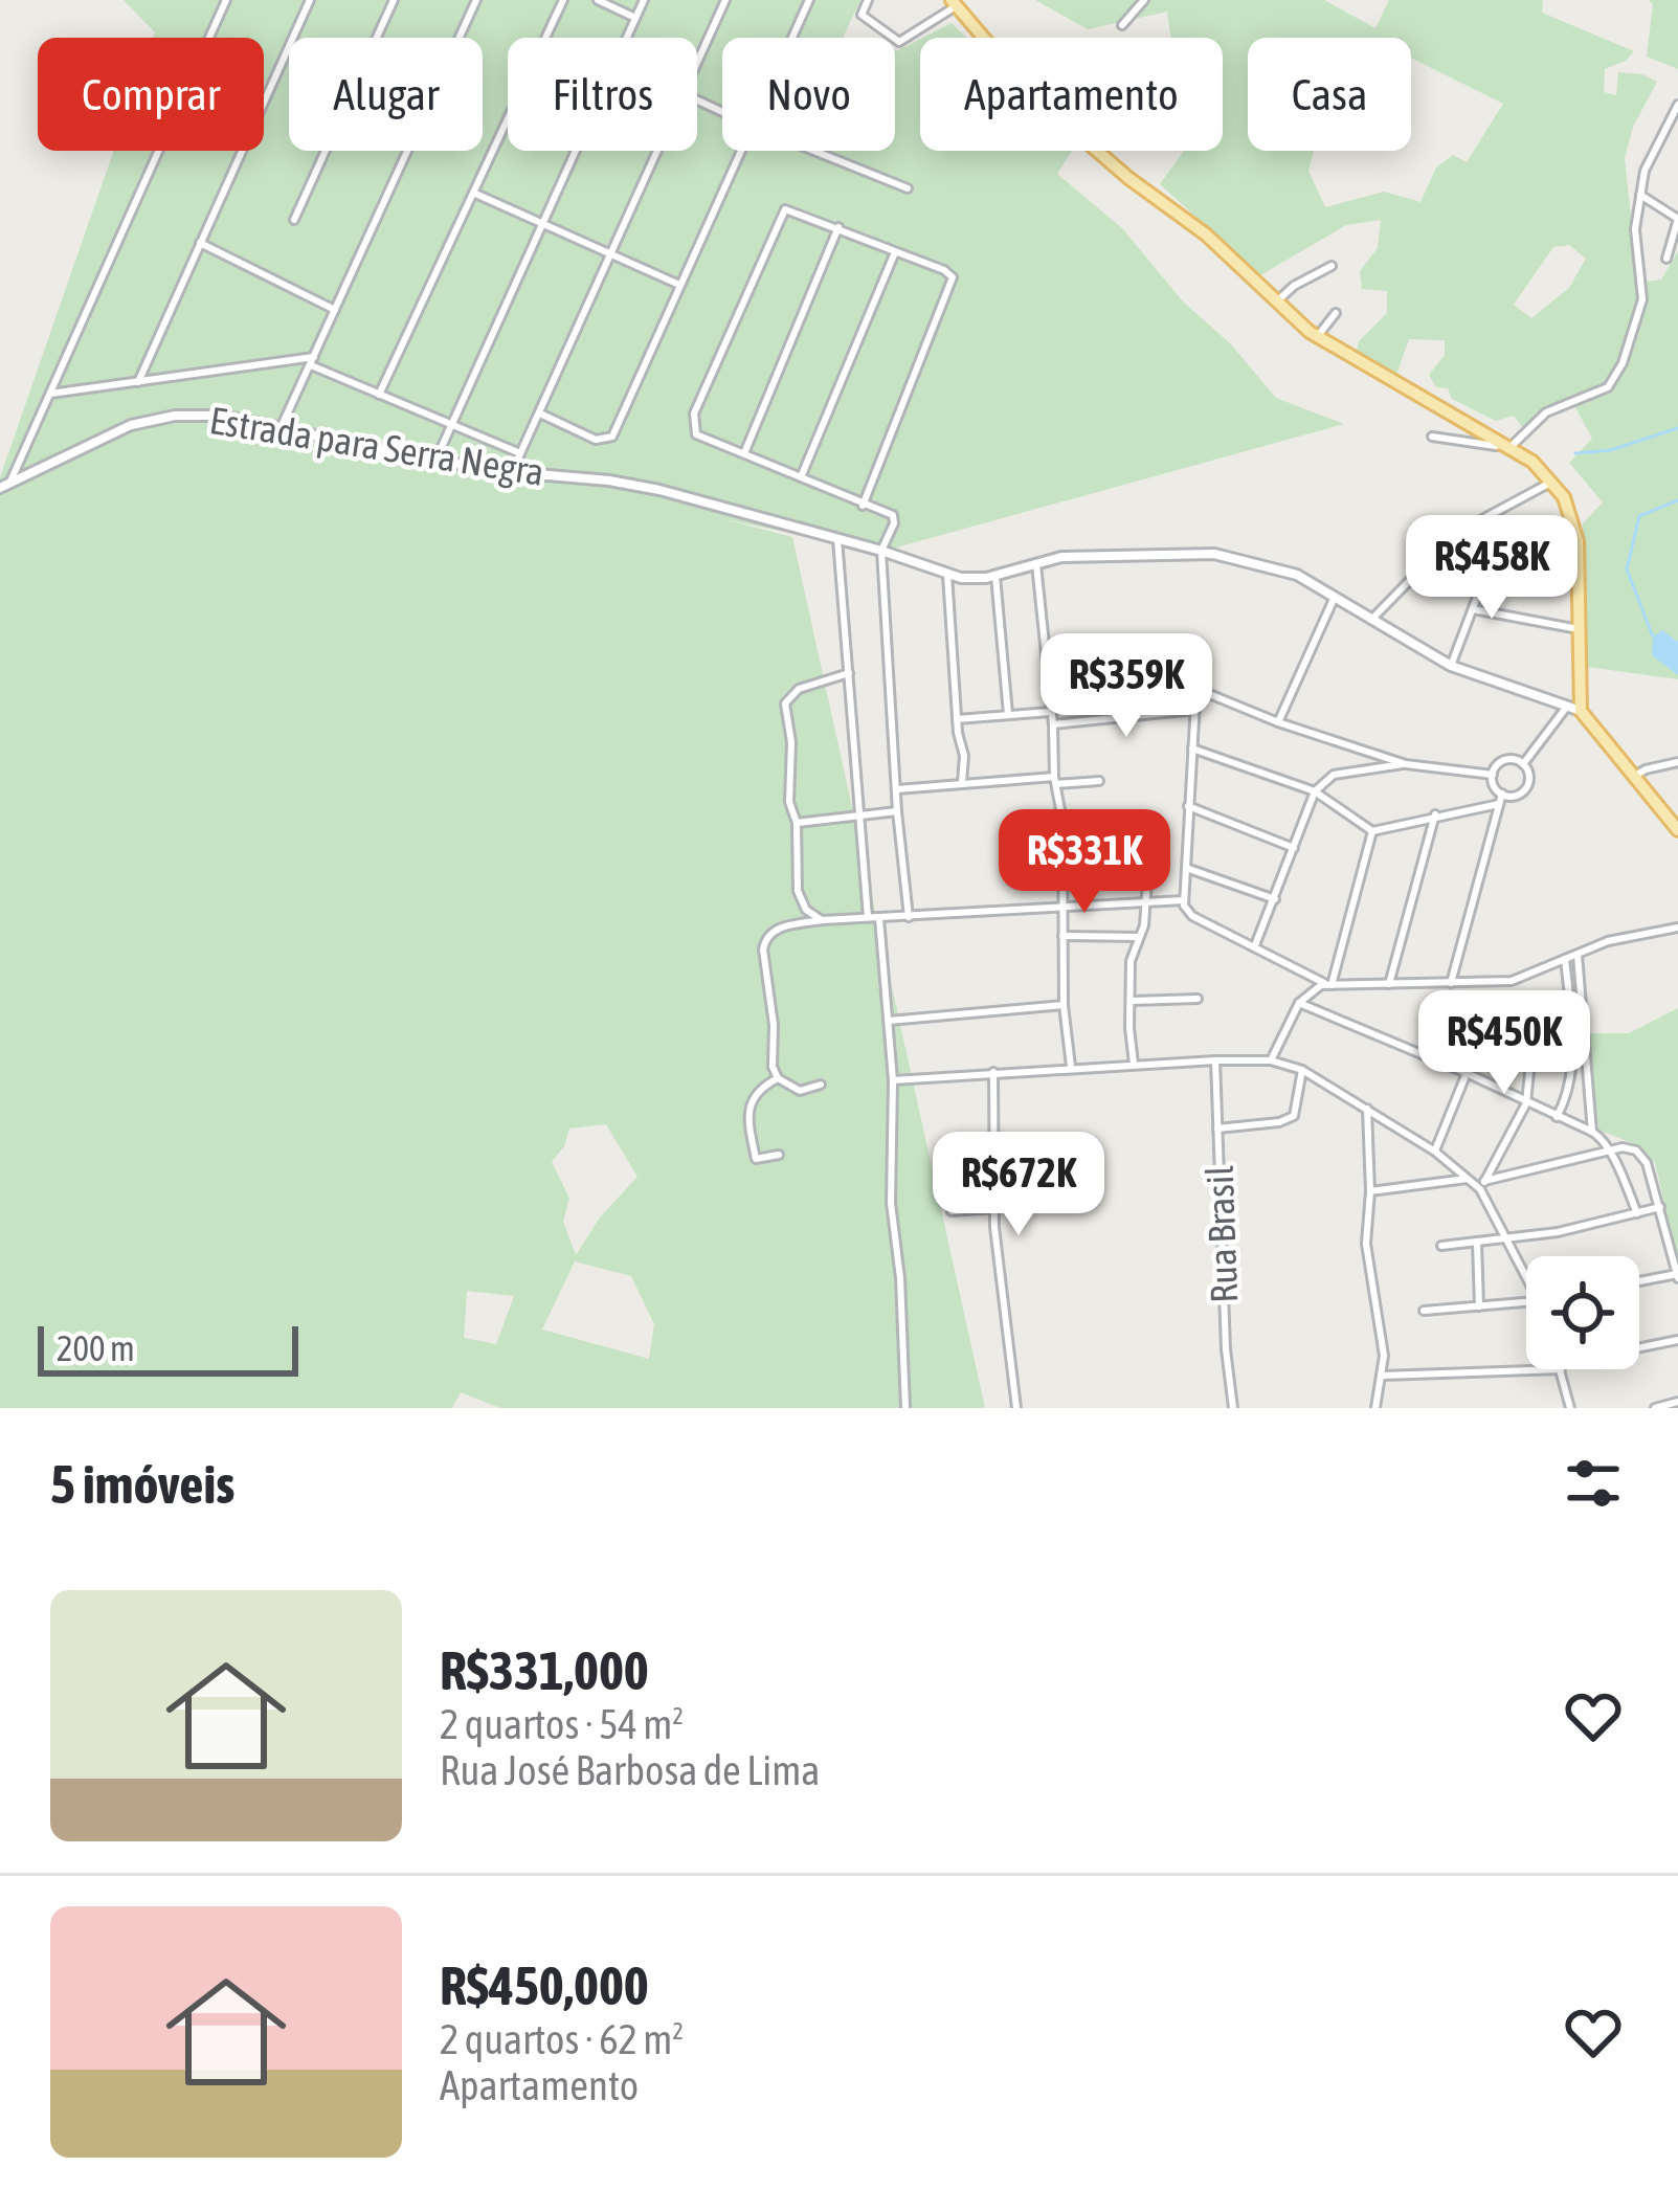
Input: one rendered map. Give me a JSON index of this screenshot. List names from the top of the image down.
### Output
{
  "streets": {
    "street": ["Estrada para Serra Negra", "Rua Brasil"]
  },
  "scale_bar": "200 m",
  "page": {
    "chip": [
      "Comprar",
      "Alugar",
      "Filtros",
      "Novo",
      "Apartamento",
      "Casa"
    ],
    "price": [
      "R$458K",
      "R$359K",
      "R$331K",
      "R$450K",
      "R$672K"
    ],
    "scale": "200 m",
    "heading": "5 imóveis",
    "list": [
      {
        "name": "R$331,000",
        "note": "2 quartos · 54 m² · Rua José Barbosa de Lima"
      },
      {
        "name": "R$450,000",
        "note": "2 quartos · 62 m² · Apartamento"
      }
    ]
  }
}
